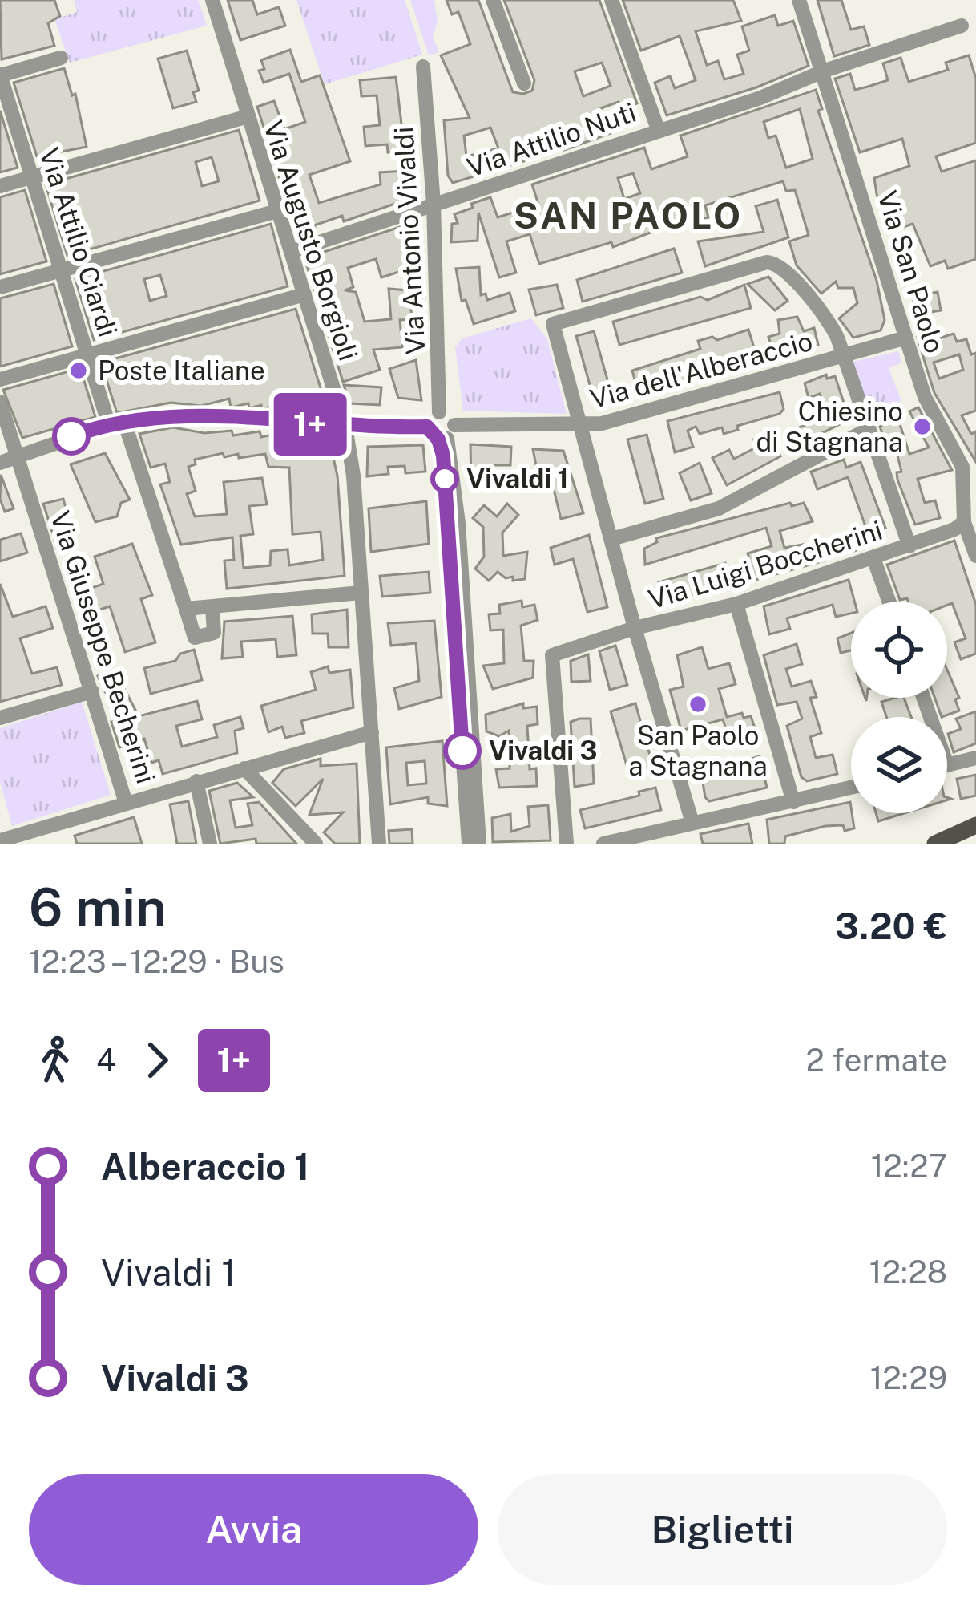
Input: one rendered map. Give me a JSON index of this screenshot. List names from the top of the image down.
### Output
{
  "streets": {
    "street": [
      "Via Attilio Nuti",
      "Via Augusto Borgioli",
      "Via Antonio Vivaldi",
      "Via Attilio Ciardi",
      "Via San Paolo",
      "Via dell'Alberaccio",
      "Via Luigi Boccherini",
      "Via Giuseppe Becherini"
    ]
  },
  "crossings": [
    ["Via Attilio Nuti", "Via Augusto Borgioli"],
    ["Via Attilio Nuti", "Via Antonio Vivaldi"],
    ["Via Attilio Nuti", "Via San Paolo"],
    ["Via Augusto Borgioli", "Via Giuseppe Becherini"],
    ["Via San Paolo", "Via dell'Alberaccio"],
    ["Via dell'Alberaccio", "Via Luigi Boccherini"]
  ],
  "districts": ["SAN PAOLO"],
  "places": [
    "Poste Italiane",
    "Chiesino di Stagnana",
    "Vivaldi 1",
    "San Paolo a Stagnana",
    "Vivaldi 3"
  ],
  "lines": ["bus line 1+"],
  "page": {
    "on_map": "1+",
    "heading": ["6 min", "12:23 – 12:29 · Bus", "3.20 €"],
    "legs": ["4", "1+", "2 fermate"],
    "list": [
      {
        "name": "Alberaccio 1",
        "value": "12:27"
      },
      {
        "name": "Vivaldi 1",
        "value": "12:28"
      },
      {
        "name": "Vivaldi 3",
        "value": "12:29"
      }
    ],
    "buttons": ["Avvia", "Biglietti"]
  }
}
